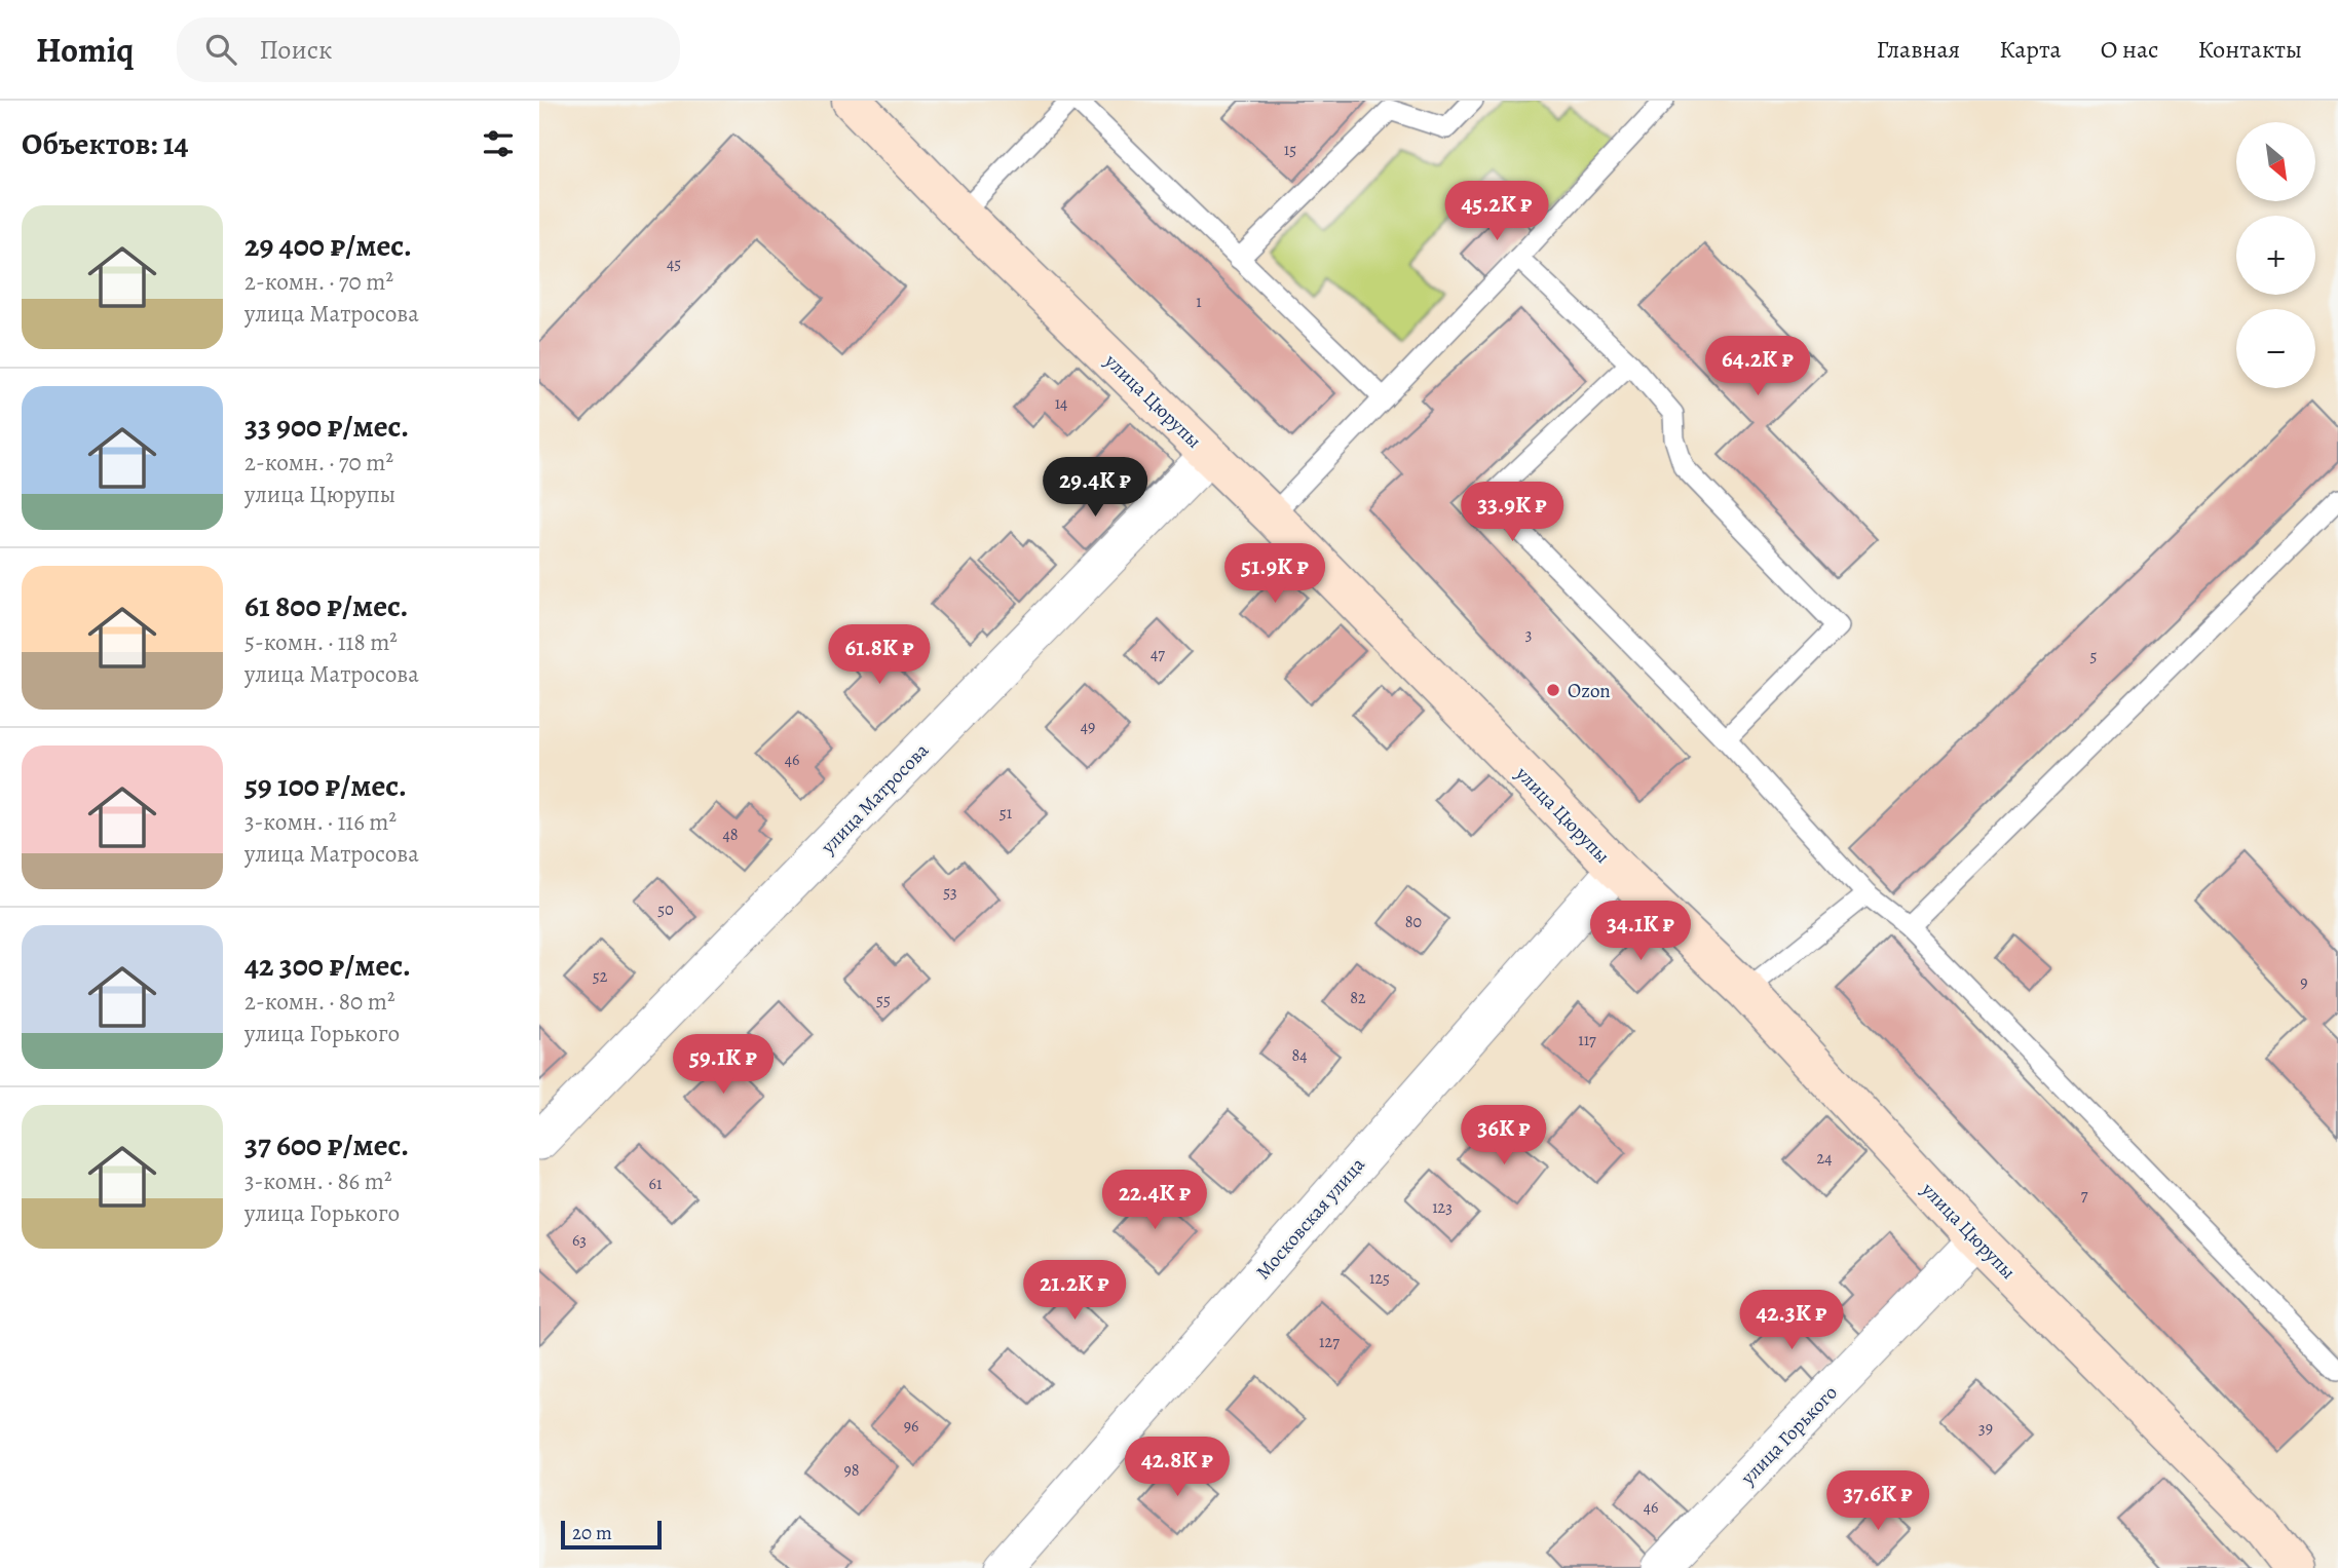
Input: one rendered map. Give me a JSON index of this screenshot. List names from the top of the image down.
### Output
{
  "streets": {
    "street": [
      "улица Цюрупы",
      "улица Матросова",
      "Московская улица",
      "улица Горького"
    ]
  },
  "crossings": [
    ["улица Цюрупы", "улица Матросова"],
    ["улица Цюрупы", "Московская улица"],
    ["улица Цюрупы", "улица Горького"]
  ],
  "places": ["Ozon"],
  "house_numbers": [
    "15",
    "45",
    "1",
    "14",
    "3",
    "47",
    "5",
    "49",
    "46",
    "51",
    "48",
    "53",
    "50",
    "80",
    "52",
    "9",
    "82",
    "55",
    "117",
    "84",
    "24",
    "61",
    "7",
    "123",
    "63",
    "125",
    "127",
    "96",
    "39",
    "98",
    "46"
  ],
  "scale_bar": "20 m",
  "north": "bottom right",
  "page": {
    "header": "Homiq",
    "search": "Поиск",
    "nav": [
      "Главная",
      "Карта",
      "О нас",
      "Контакты"
    ],
    "heading": "Объектов: 14",
    "map_buttons": ["+", "−"],
    "price": [
      "45.2K ₽",
      "64.2K ₽",
      "29.4K ₽",
      "33.9K ₽",
      "51.9K ₽",
      "61.8K ₽",
      "34.1K ₽",
      "59.1K ₽",
      "36K ₽",
      "22.4K ₽",
      "21.2K ₽",
      "42.3K ₽",
      "42.8K ₽",
      "37.6K ₽"
    ],
    "list": [
      {
        "name": "29 400 ₽/мес.",
        "note": "2-комн. · 70 m² · улица Матросова"
      },
      {
        "name": "33 900 ₽/мес.",
        "note": "2-комн. · 70 m² · улица Цюрупы"
      },
      {
        "name": "61 800 ₽/мес.",
        "note": "5-комн. · 118 m² · улица Матросова"
      },
      {
        "name": "59 100 ₽/мес.",
        "note": "3-комн. · 116 m² · улица Матросова"
      },
      {
        "name": "42 300 ₽/мес.",
        "note": "2-комн. · 80 m² · улица Горького"
      },
      {
        "name": "37 600 ₽/мес.",
        "note": "3-комн. · 86 m² · улица Горького"
      }
    ],
    "scale": "20 m"
  }
}
